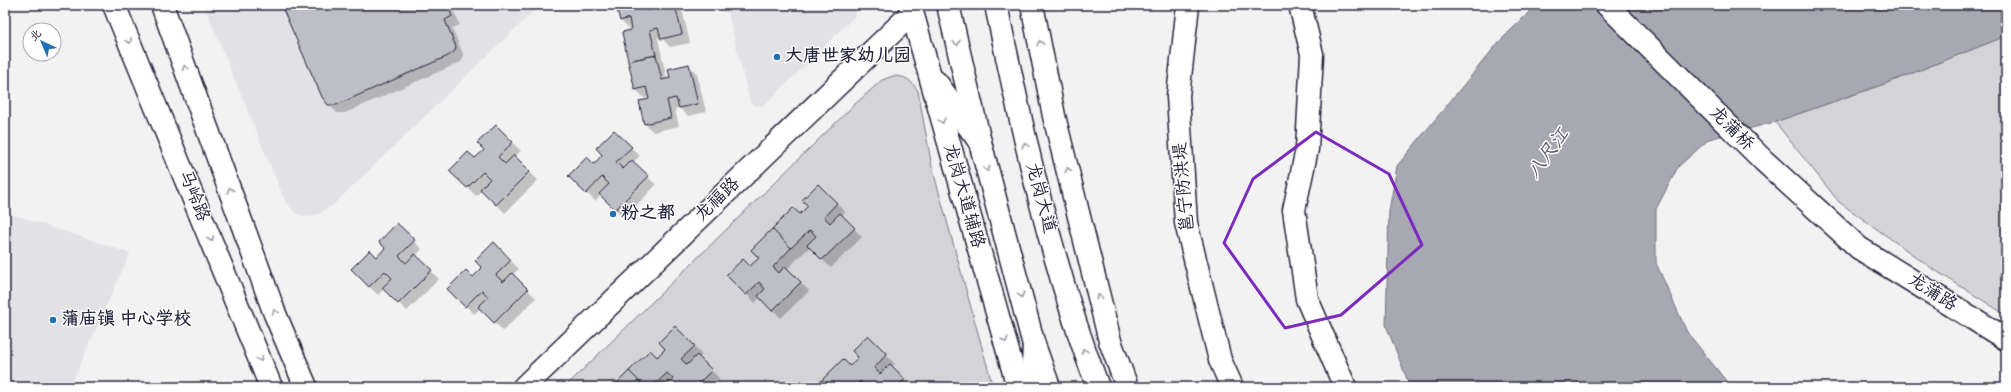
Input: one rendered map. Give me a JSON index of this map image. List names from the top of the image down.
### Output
{
  "streets": {
    "street": [
      "龙蒲桥",
      "邕宁防洪堤",
      "马岭路",
      "龙岗大道辅路",
      "龙岗大道",
      "龙福路",
      "龙蒲路"
    ]
  },
  "crossings": [
    ["龙蒲桥", "龙蒲路"],
    ["龙岗大道辅路", "龙福路"]
  ],
  "water": ["八尺江"],
  "places": ["大唐世家幼儿园", "粉之都", "蒲庙镇 中心学校"],
  "north": "top left"
}
